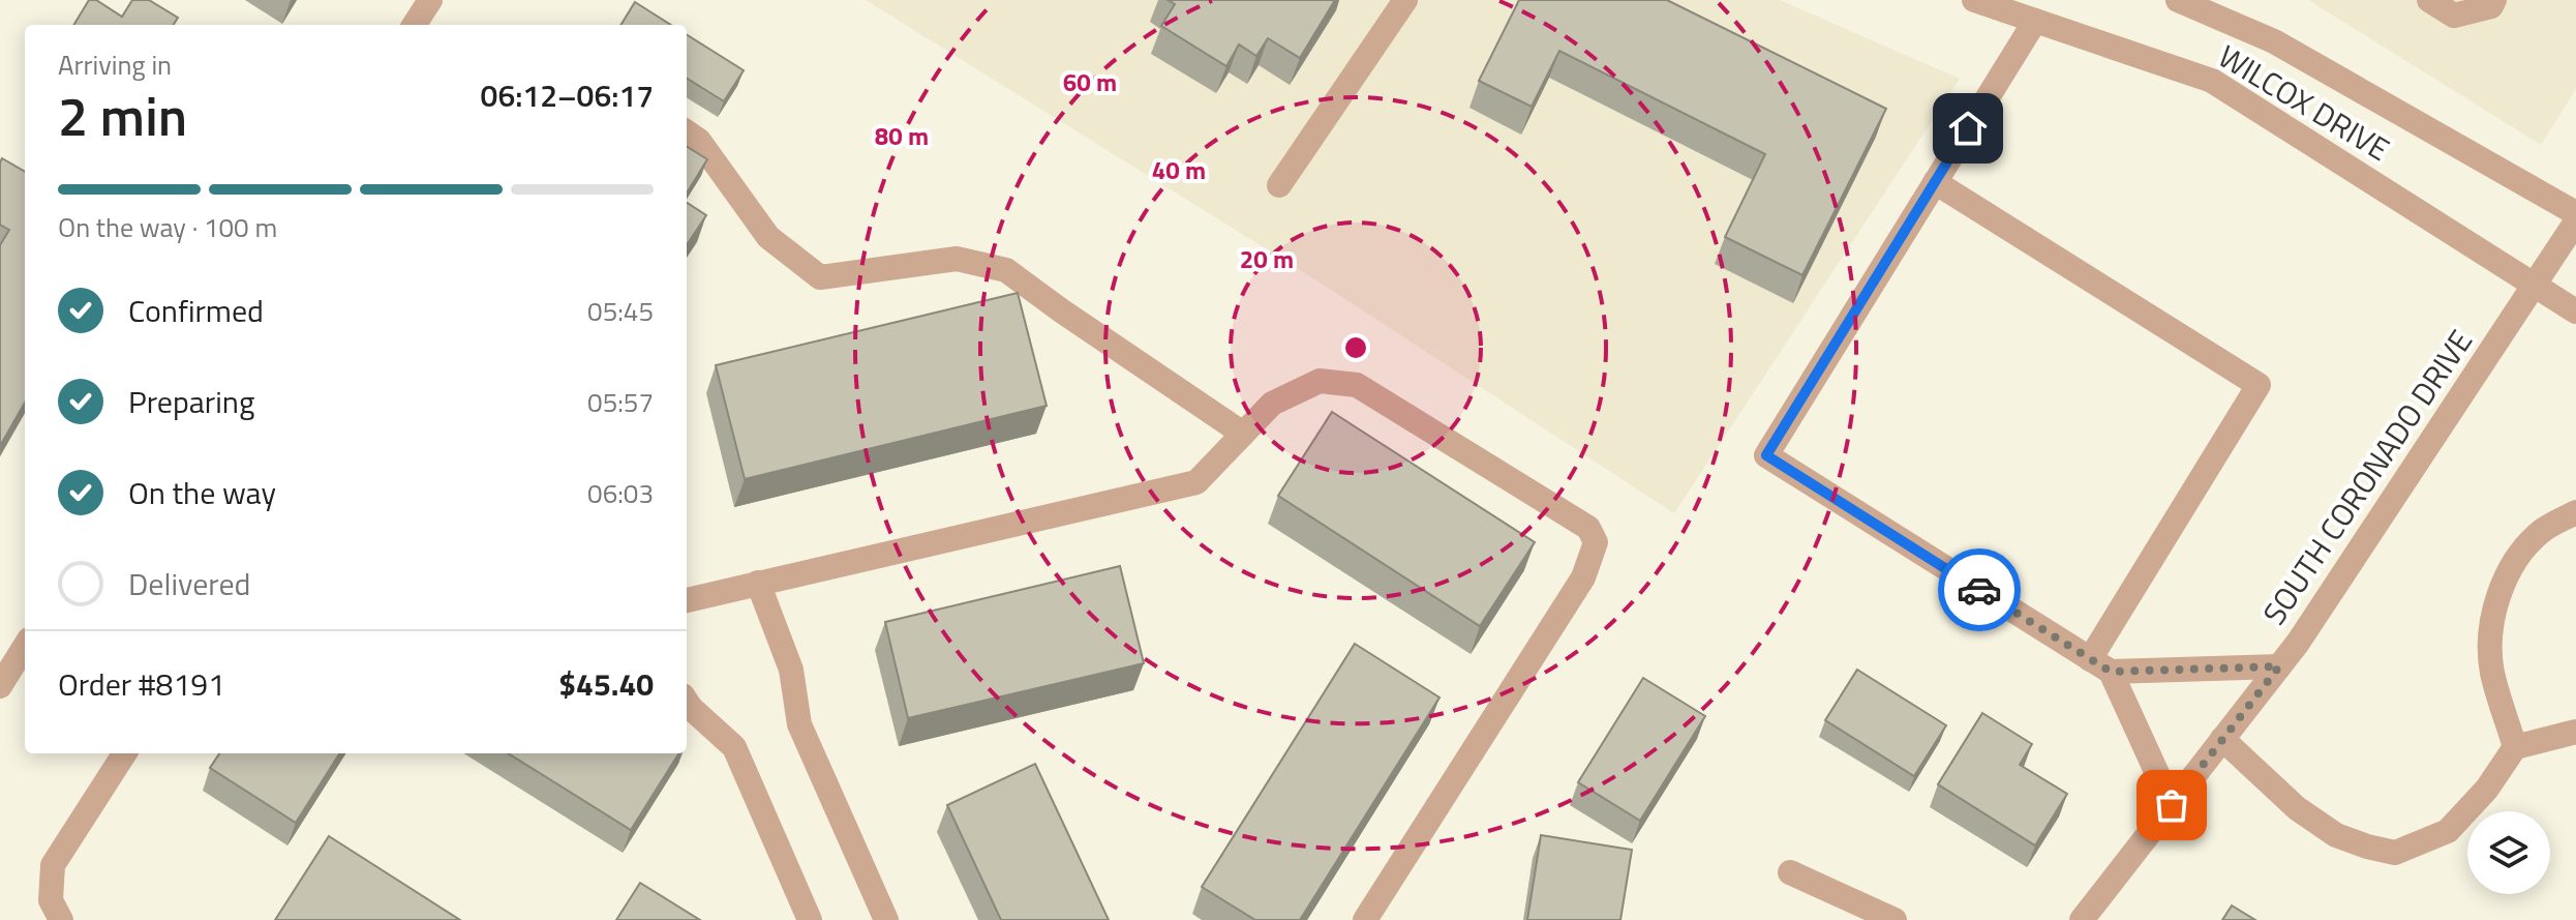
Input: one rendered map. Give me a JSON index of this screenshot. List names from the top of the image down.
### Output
{
  "streets": {
    "street": ["WILCOX DRIVE", "SOUTH CORONADO DRIVE"]
  },
  "crossings": [
    ["WILCOX DRIVE", "SOUTH CORONADO DRIVE"]
  ],
  "page": {
    "heading": ["2 min", "Arriving in", "06:12–06:17"],
    "panel": ["Order #8191", "$45.40"],
    "bar": "On the way · 100 m",
    "list": [
      ["Confirmed", "05:45"],
      ["Preparing", "05:57"],
      ["On the way", "06:03"],
      "Delivered"
    ]
  },
  "rings": [
    "60 m",
    "80 m",
    "40 m",
    "20 m"
  ]
}
